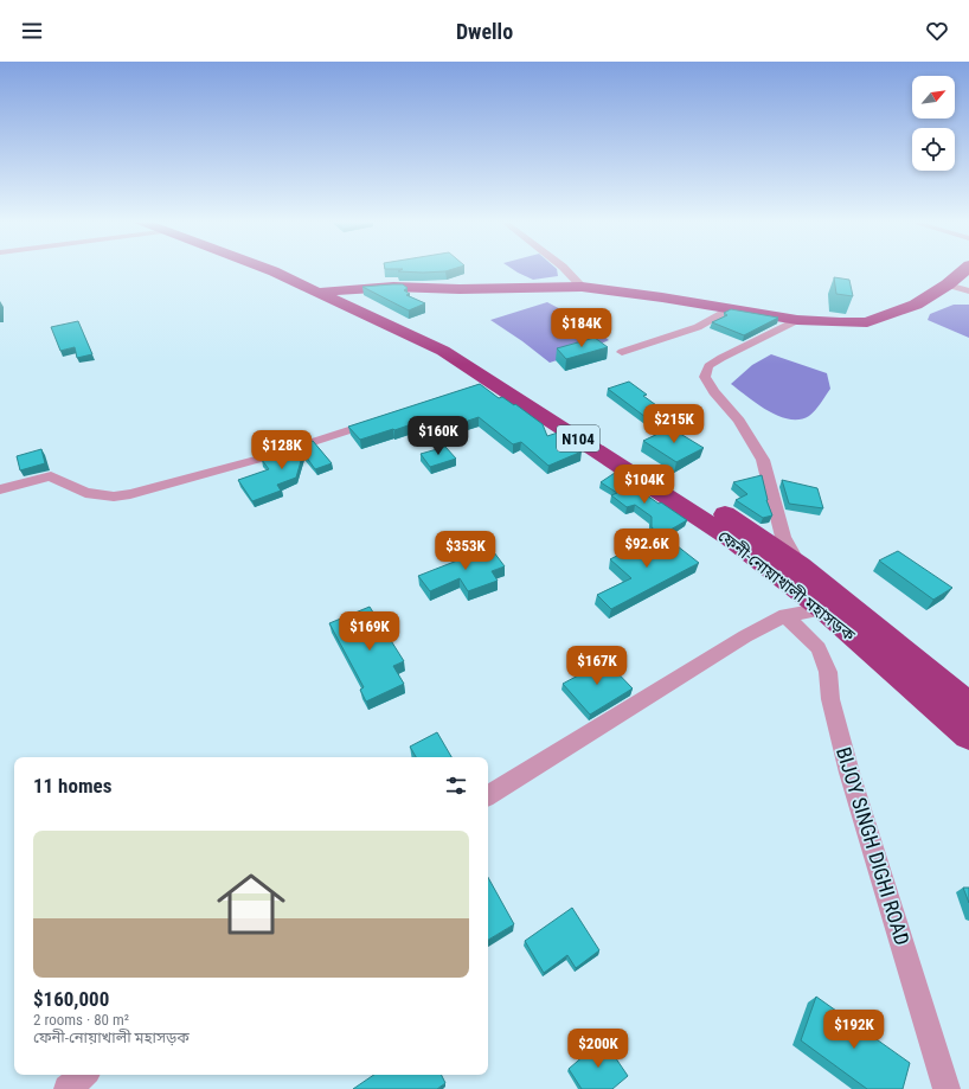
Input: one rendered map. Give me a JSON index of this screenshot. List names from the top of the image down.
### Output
{
  "streets": {
    "highway": ["N104", "ফেনী-নোয়াখালী মহাসড়ক"],
    "street": ["BIJOY SINGH DIGHI ROAD"]
  },
  "north": "top right",
  "page": {
    "header": "Dwello",
    "price": [
      "$184K",
      "$215K",
      "$160K",
      "$128K",
      "$104K",
      "$92.6K",
      "$353K",
      "$169K",
      "$167K",
      "$192K",
      "$200K"
    ],
    "heading": "11 homes",
    "list": [
      {
        "name": "$160,000",
        "note": "2 rooms · 80 m² · ফেনী-নোয়াখালী মহাসড়ক"
      }
    ]
  }
}
